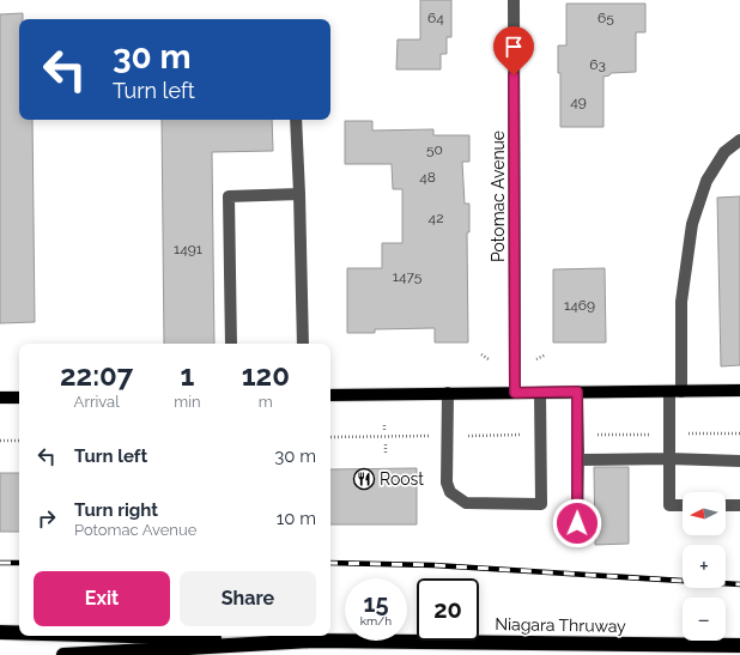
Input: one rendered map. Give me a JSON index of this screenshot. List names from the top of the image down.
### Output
{
  "streets": {
    "highway": ["Niagara Thruway"],
    "street": ["Potomac Avenue"]
  },
  "places": {
    "restaurant": ["Roost"]
  },
  "house_numbers": [
    "64",
    "65",
    "63",
    "49",
    "50",
    "48",
    "42",
    "1491",
    "1475",
    "1469"
  ],
  "north": "left",
  "page": {
    "turn": ["30 m", "Turn left"],
    "eta": [
      "22:07",
      "Arrival",
      "1",
      "min",
      "120",
      "m"
    ],
    "list": [
      {
        "name": "Turn left",
        "value": "30 m"
      },
      {
        "name": "Turn right",
        "note": "Potomac Avenue",
        "value": "10 m"
      }
    ],
    "map_buttons": ["+", "−"],
    "buttons": ["Exit", "Share"],
    "speed": "15 km/h",
    "limit": "20"
  }
}
